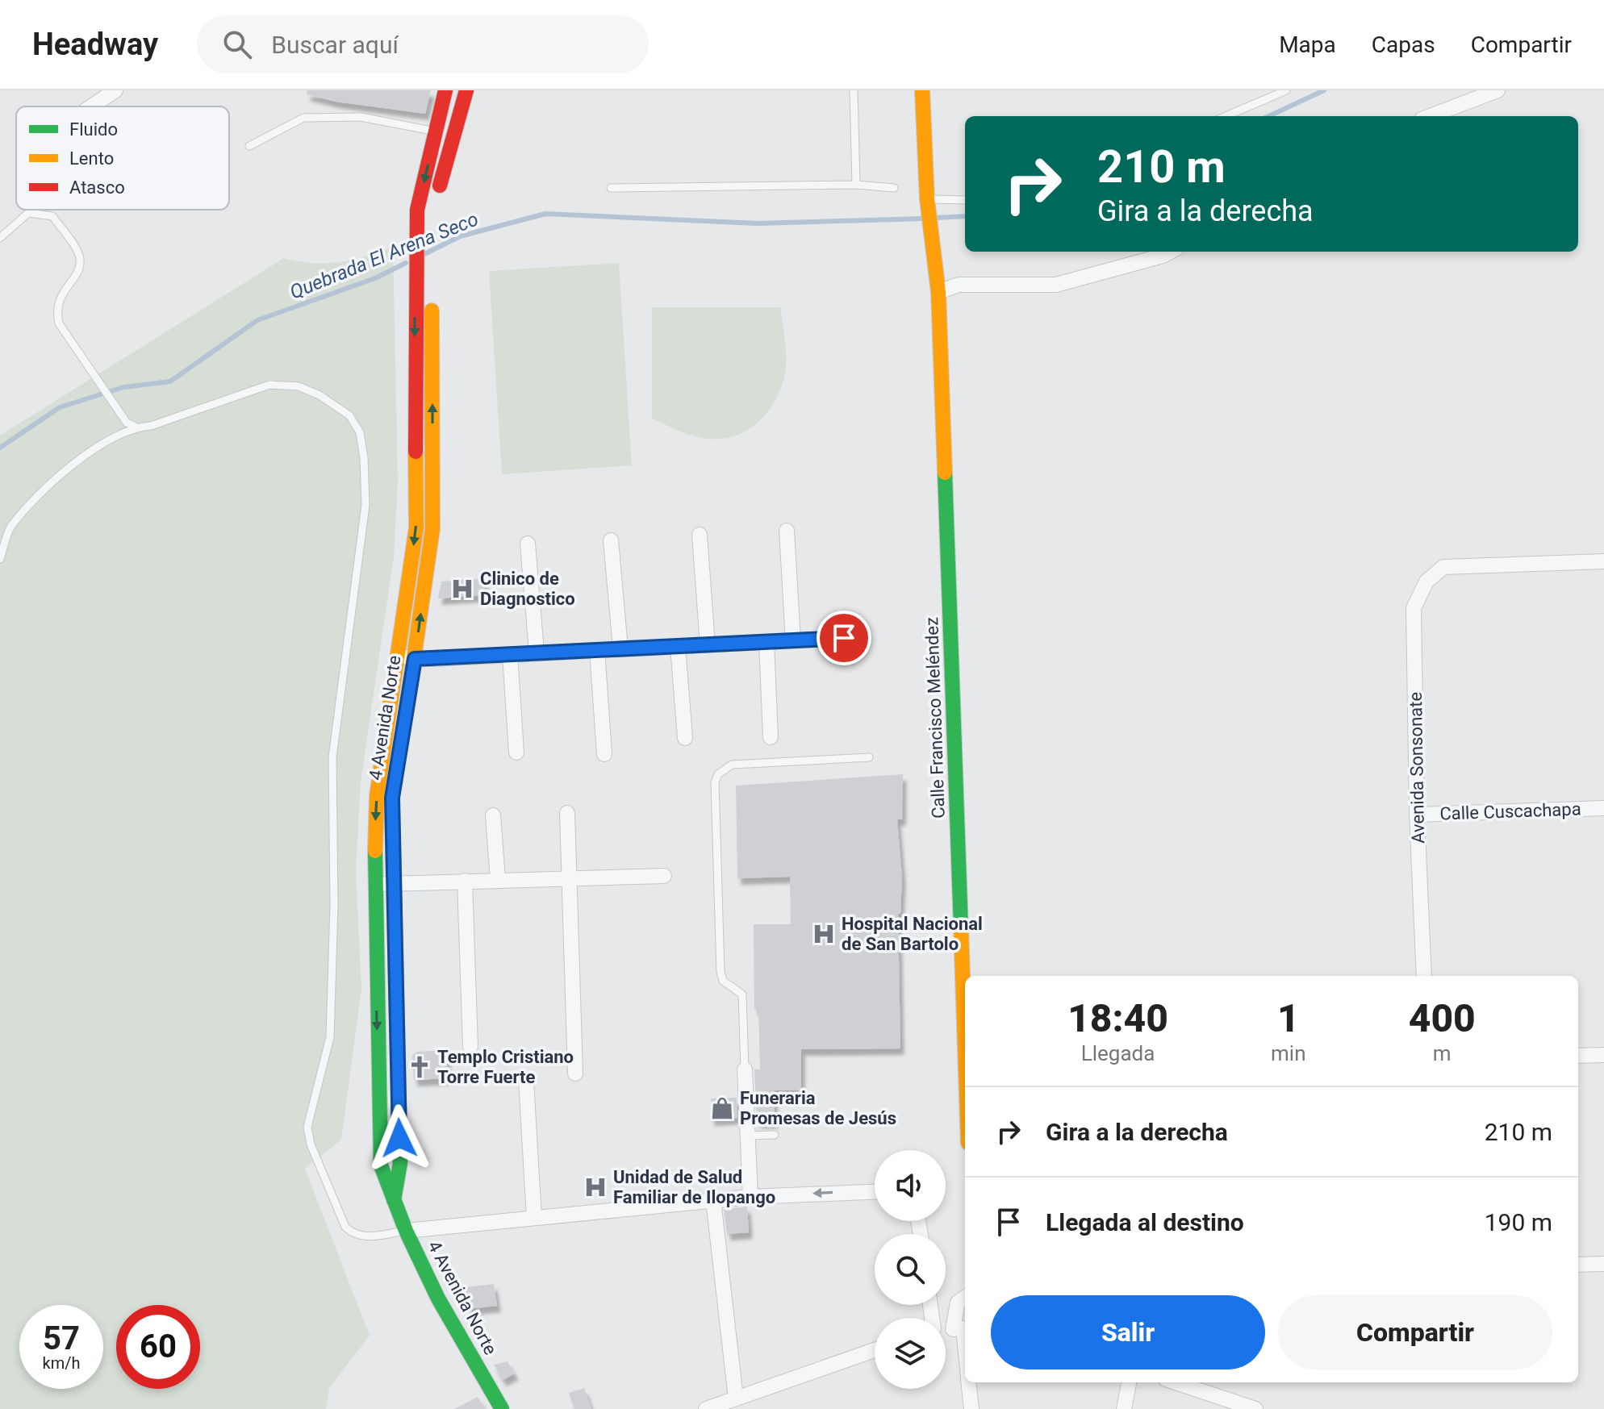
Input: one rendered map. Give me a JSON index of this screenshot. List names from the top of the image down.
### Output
{
  "streets": {
    "main road": ["4 Avenida Norte", "Calle Francisco Meléndez"],
    "street": ["Avenida Sonsonate", "Calle Cuscachapa"]
  },
  "crossings": [
    ["Avenida Sonsonate", "Calle Cuscachapa"]
  ],
  "water": ["Quebrada El Arena Seco"],
  "places": {
    "hospital": ["Clinico de Diagnostico", "Hospital Nacional de San Bartolo", "Unidad de Salud Familiar de Ilopango"],
    "church": ["Templo Cristiano Torre Fuerte"],
    "shop": ["Funeraria Promesas de Jesús"]
  },
  "legend": ["Fluido", "Lento", "Atasco"],
  "page": {
    "header": "Headway",
    "search": "Buscar aquí",
    "nav": ["Mapa", "Capas", "Compartir"],
    "turn": ["210 m", "Gira a la derecha"],
    "eta": [
      "18:40",
      "Llegada",
      "1",
      "min",
      "400",
      "m"
    ],
    "list": [
      {
        "name": "Gira a la derecha",
        "value": "210 m"
      },
      {
        "name": "Llegada al destino",
        "value": "190 m"
      }
    ],
    "buttons": ["Salir", "Compartir"],
    "speed": "57 km/h",
    "limit": "60"
  }
}
